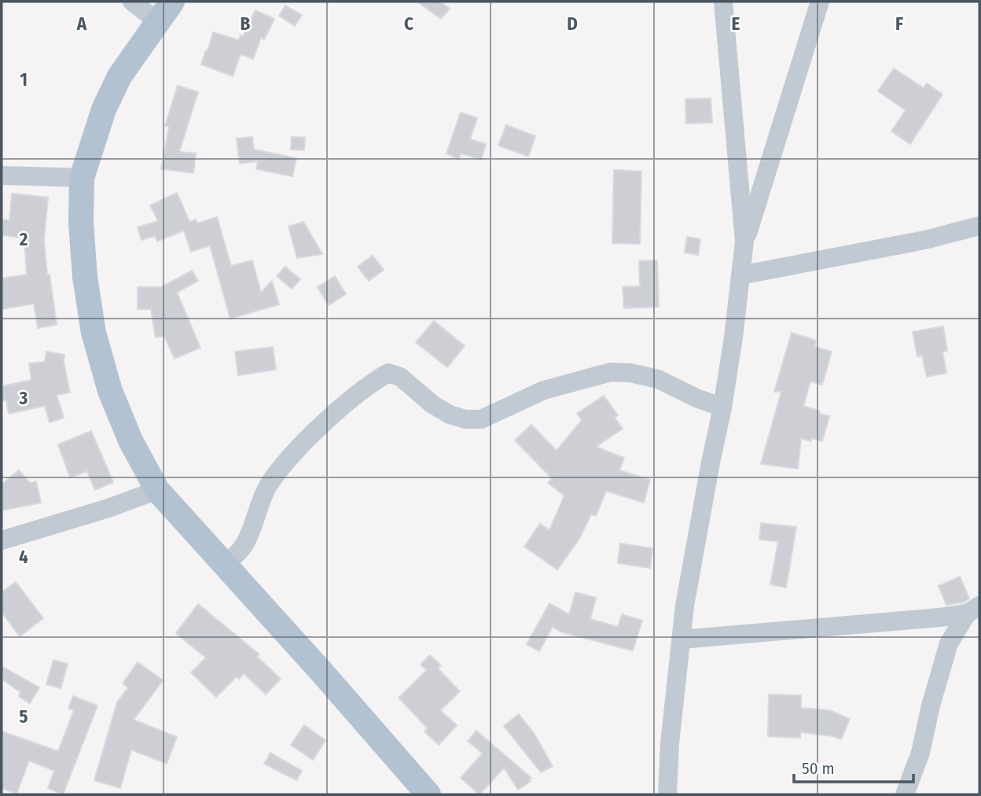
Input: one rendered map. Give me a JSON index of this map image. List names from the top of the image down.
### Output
{
  "scale_bar": "50 m",
  "grid": {
    "columns": [
      "A",
      "B",
      "C",
      "D",
      "E",
      "F"
    ],
    "rows": [
      "1",
      "2",
      "3",
      "4",
      "5"
    ]
  }
}
